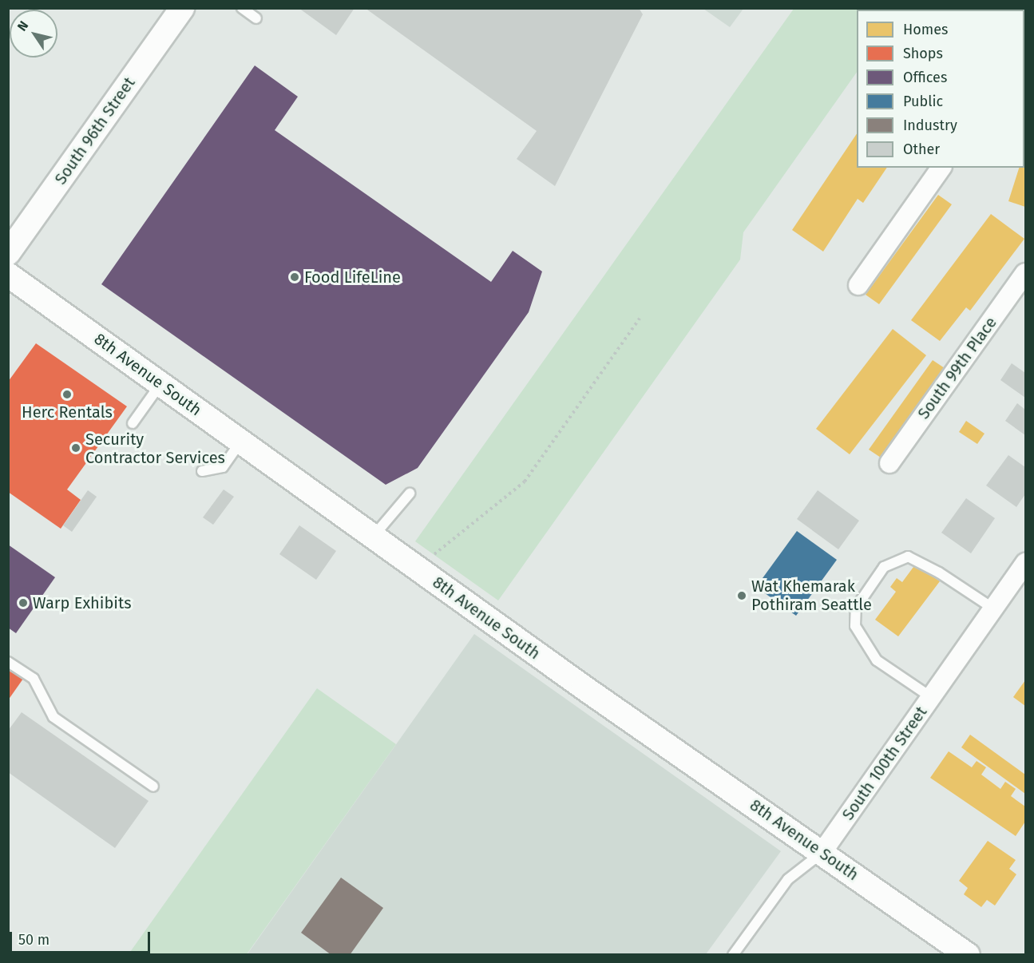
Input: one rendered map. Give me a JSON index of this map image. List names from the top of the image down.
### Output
{
  "streets": {
    "street": [
      "South 96th Street",
      "South 99th Place",
      "8th Avenue South",
      "South 100th Street"
    ]
  },
  "crossings": [
    ["8th Avenue South", "South 100th Street"]
  ],
  "places": [
    "Food LifeLine",
    "Herc Rentals",
    "Security Contractor Services",
    "Wat Khemarak Pothiram Seattle",
    "Warp Exhibits"
  ],
  "legend": [
    "Homes",
    "Shops",
    "Offices",
    "Public",
    "Industry",
    "Other"
  ],
  "scale_bar": "50 m",
  "north": "top left"
}
